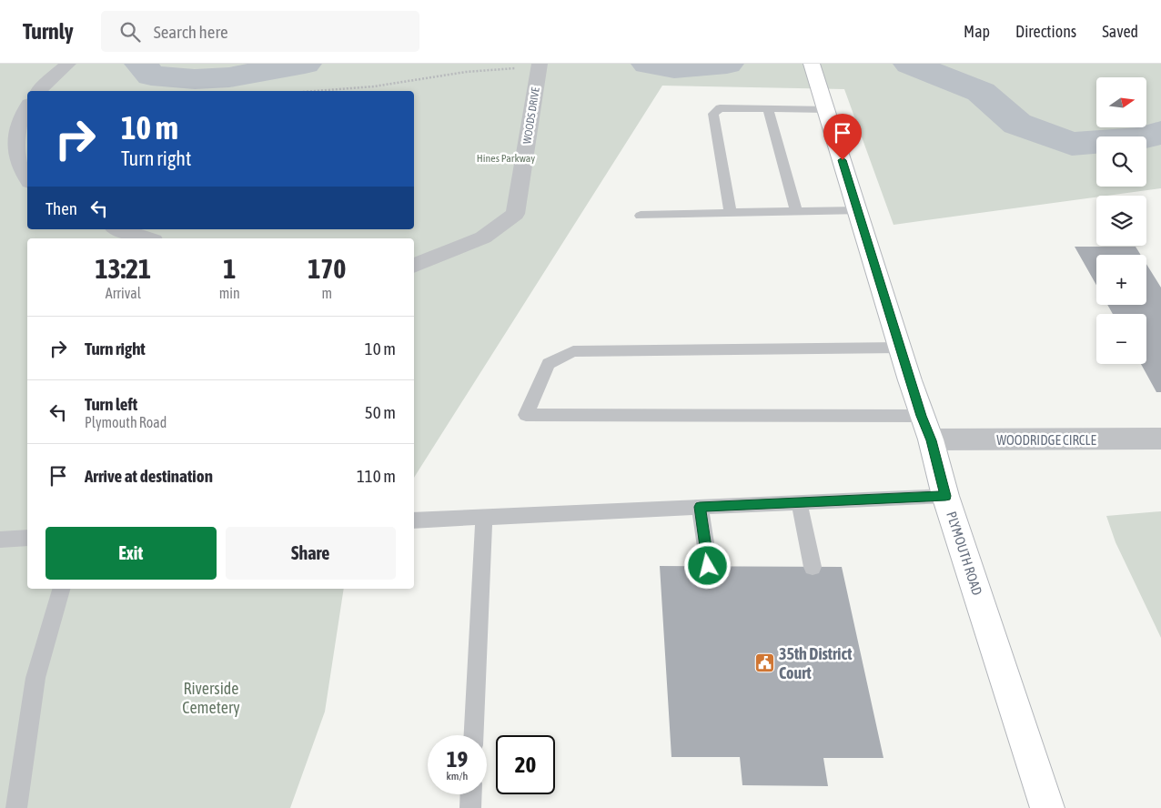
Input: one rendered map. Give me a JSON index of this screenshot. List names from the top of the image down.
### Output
{
  "streets": {
    "main road": ["PLYMOUTH ROAD"],
    "street": ["WOODS DRIVE", "WOODRIDGE CIRCLE"]
  },
  "crossings": [
    ["WOODRIDGE CIRCLE", "PLYMOUTH ROAD"]
  ],
  "parks": ["Hines Parkway", "Riverside Cemetery"],
  "places": {
    "public building": ["35th District Court"]
  },
  "north": "right",
  "page": {
    "header": "Turnly",
    "search": "Search here",
    "nav": ["Map", "Directions", "Saved"],
    "map_buttons": ["+", "−"],
    "turn": ["10 m", "Turn right"],
    "then": "Then",
    "eta": [
      "13:21",
      "Arrival",
      "1",
      "min",
      "170",
      "m"
    ],
    "list": [
      {
        "name": "Turn right",
        "value": "10 m"
      },
      {
        "name": "Turn left",
        "note": "Plymouth Road",
        "value": "50 m"
      },
      {
        "name": "Arrive at destination",
        "value": "110 m"
      }
    ],
    "buttons": ["Exit", "Share"],
    "speed": "19 km/h",
    "limit": "20"
  }
}
